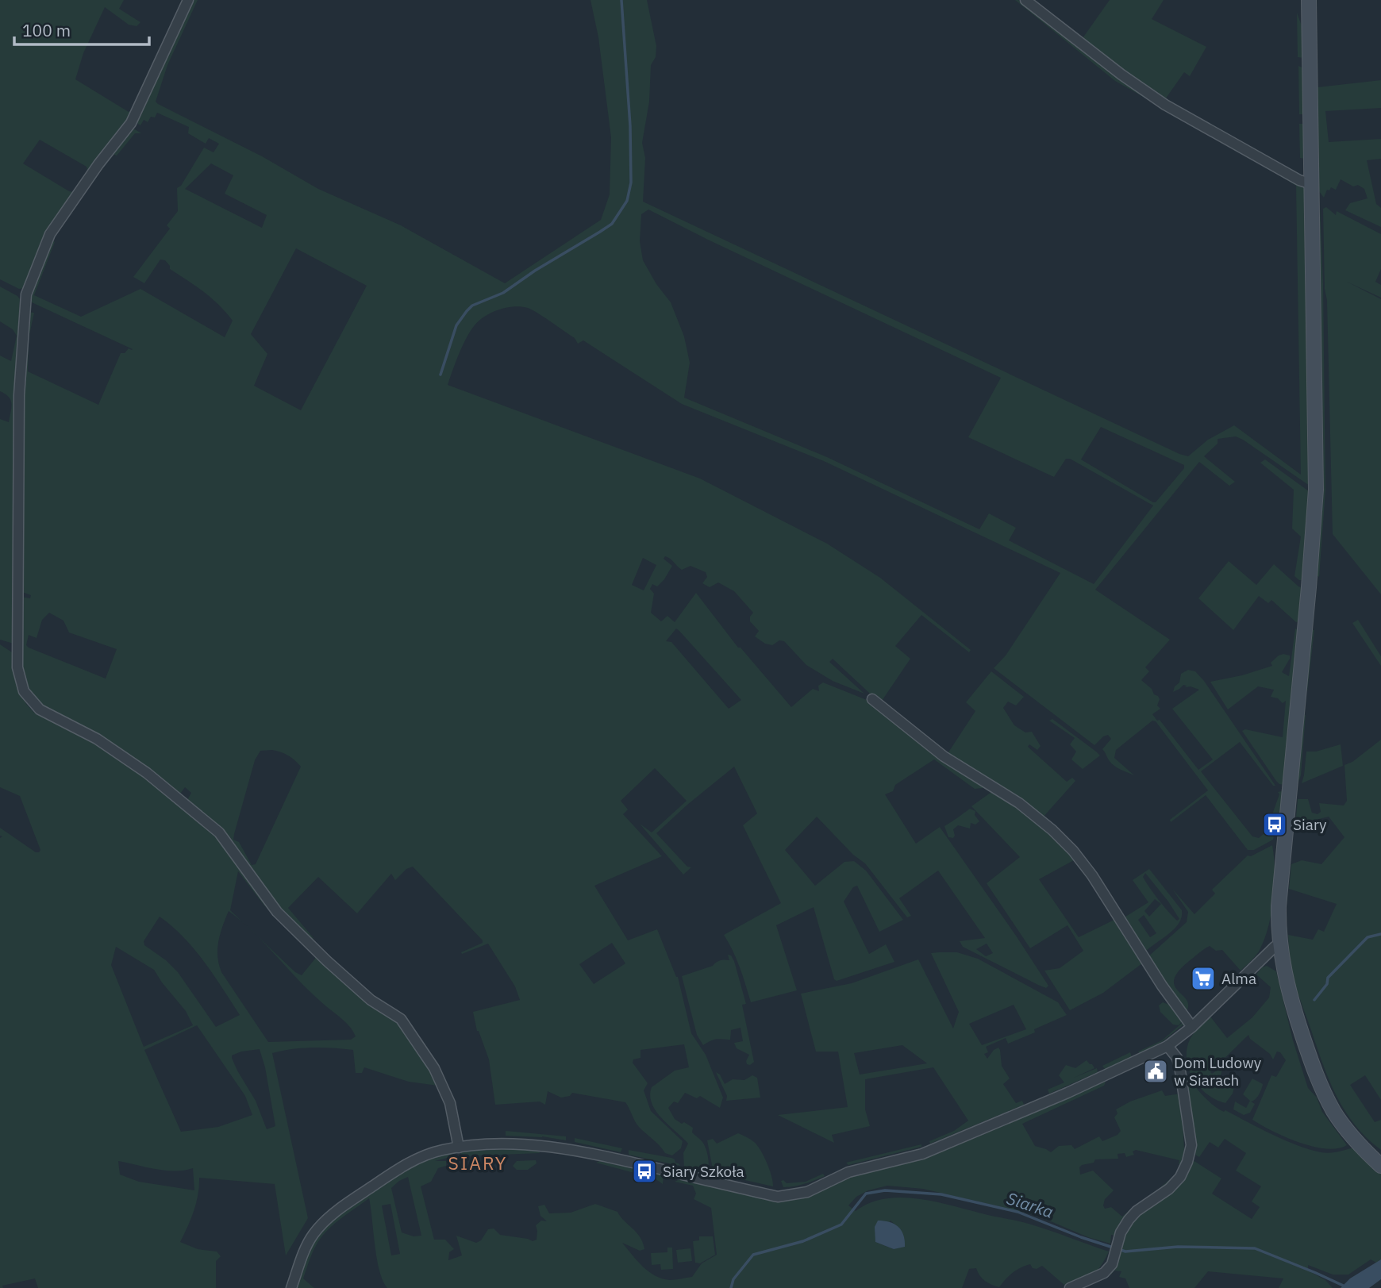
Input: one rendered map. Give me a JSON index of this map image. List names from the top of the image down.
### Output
{
  "districts": ["SIARY"],
  "water": ["Siarka"],
  "places": {
    "bus stop": ["Siary", "Siary Szkoła"],
    "supermarket": ["Alma"],
    "public building": ["Dom Ludowy w Siarach"]
  },
  "scale_bar": "100 m"
}
